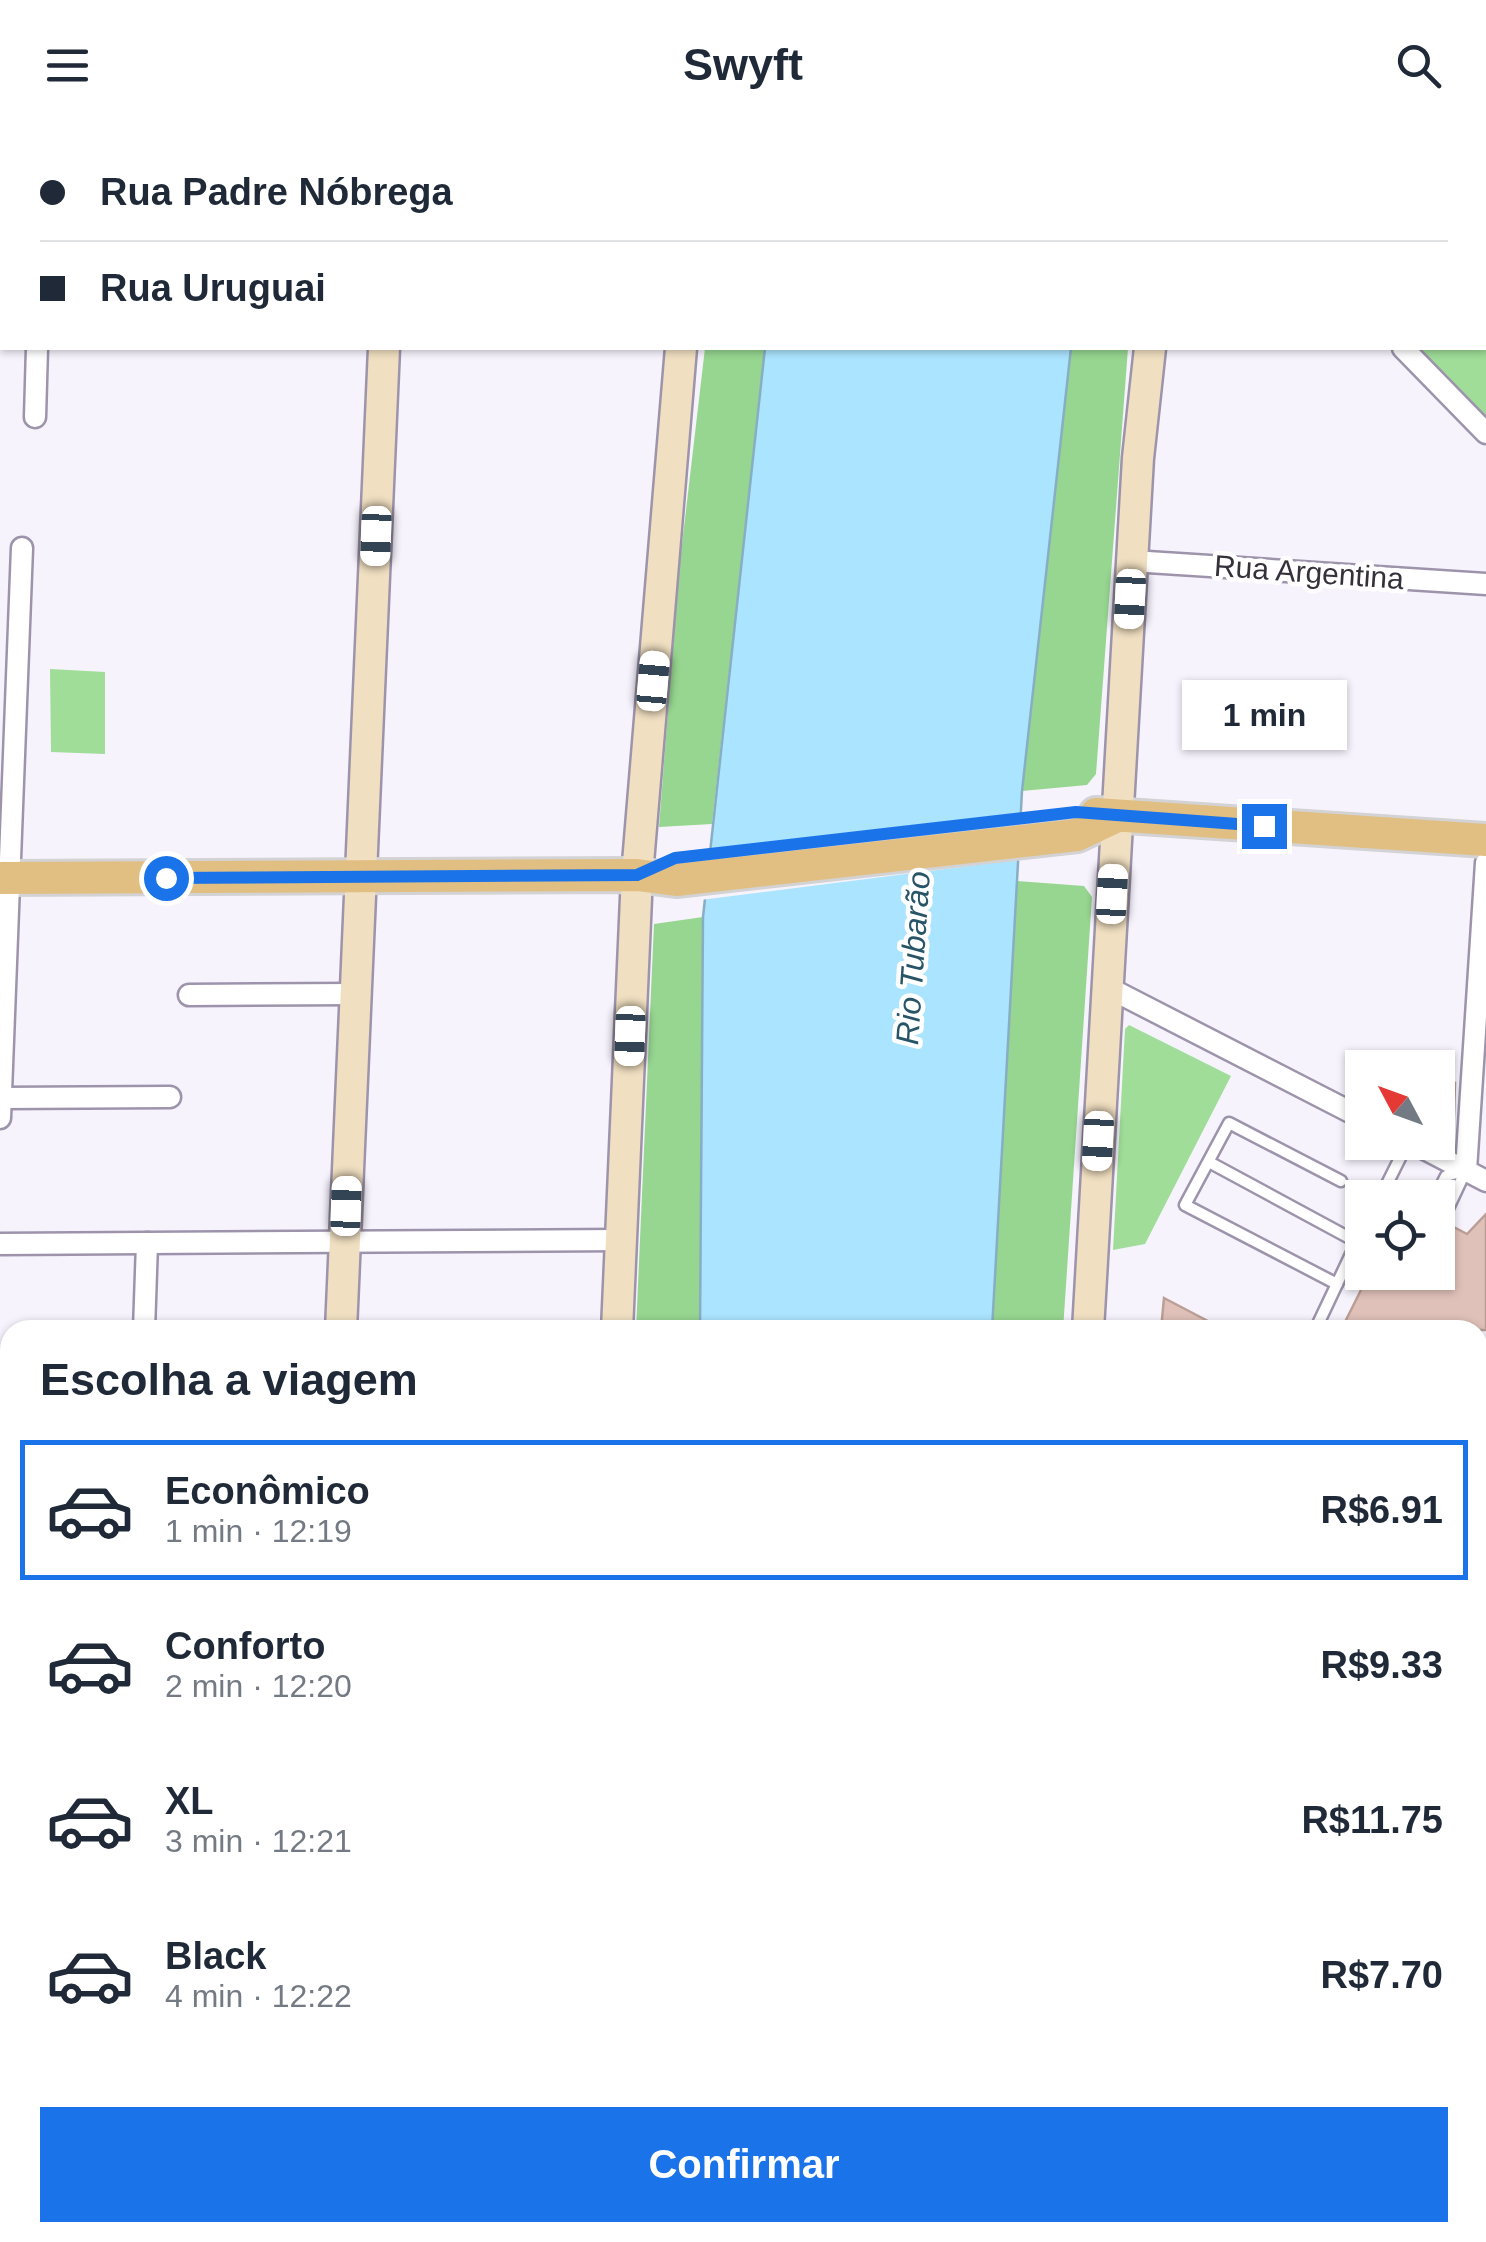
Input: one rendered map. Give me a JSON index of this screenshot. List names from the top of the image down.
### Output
{
  "streets": {
    "street": ["Rua Argentina"]
  },
  "water": ["Rio Tubarão"],
  "north": "top left",
  "page": {
    "header": "Swyft",
    "banner": ["Rua Padre Nóbrega", "Rua Uruguai"],
    "bubble": "1 min",
    "heading": "Escolha a viagem",
    "list": [
      {
        "name": "Econômico",
        "note": "1 min · 12:19",
        "value": "R$6.91"
      },
      {
        "name": "Conforto",
        "note": "2 min · 12:20",
        "value": "R$9.33"
      },
      {
        "name": "XL",
        "note": "3 min · 12:21",
        "value": "R$11.75"
      },
      {
        "name": "Black",
        "note": "4 min · 12:22",
        "value": "R$7.70"
      }
    ],
    "buttons": "Confirmar"
  }
}
